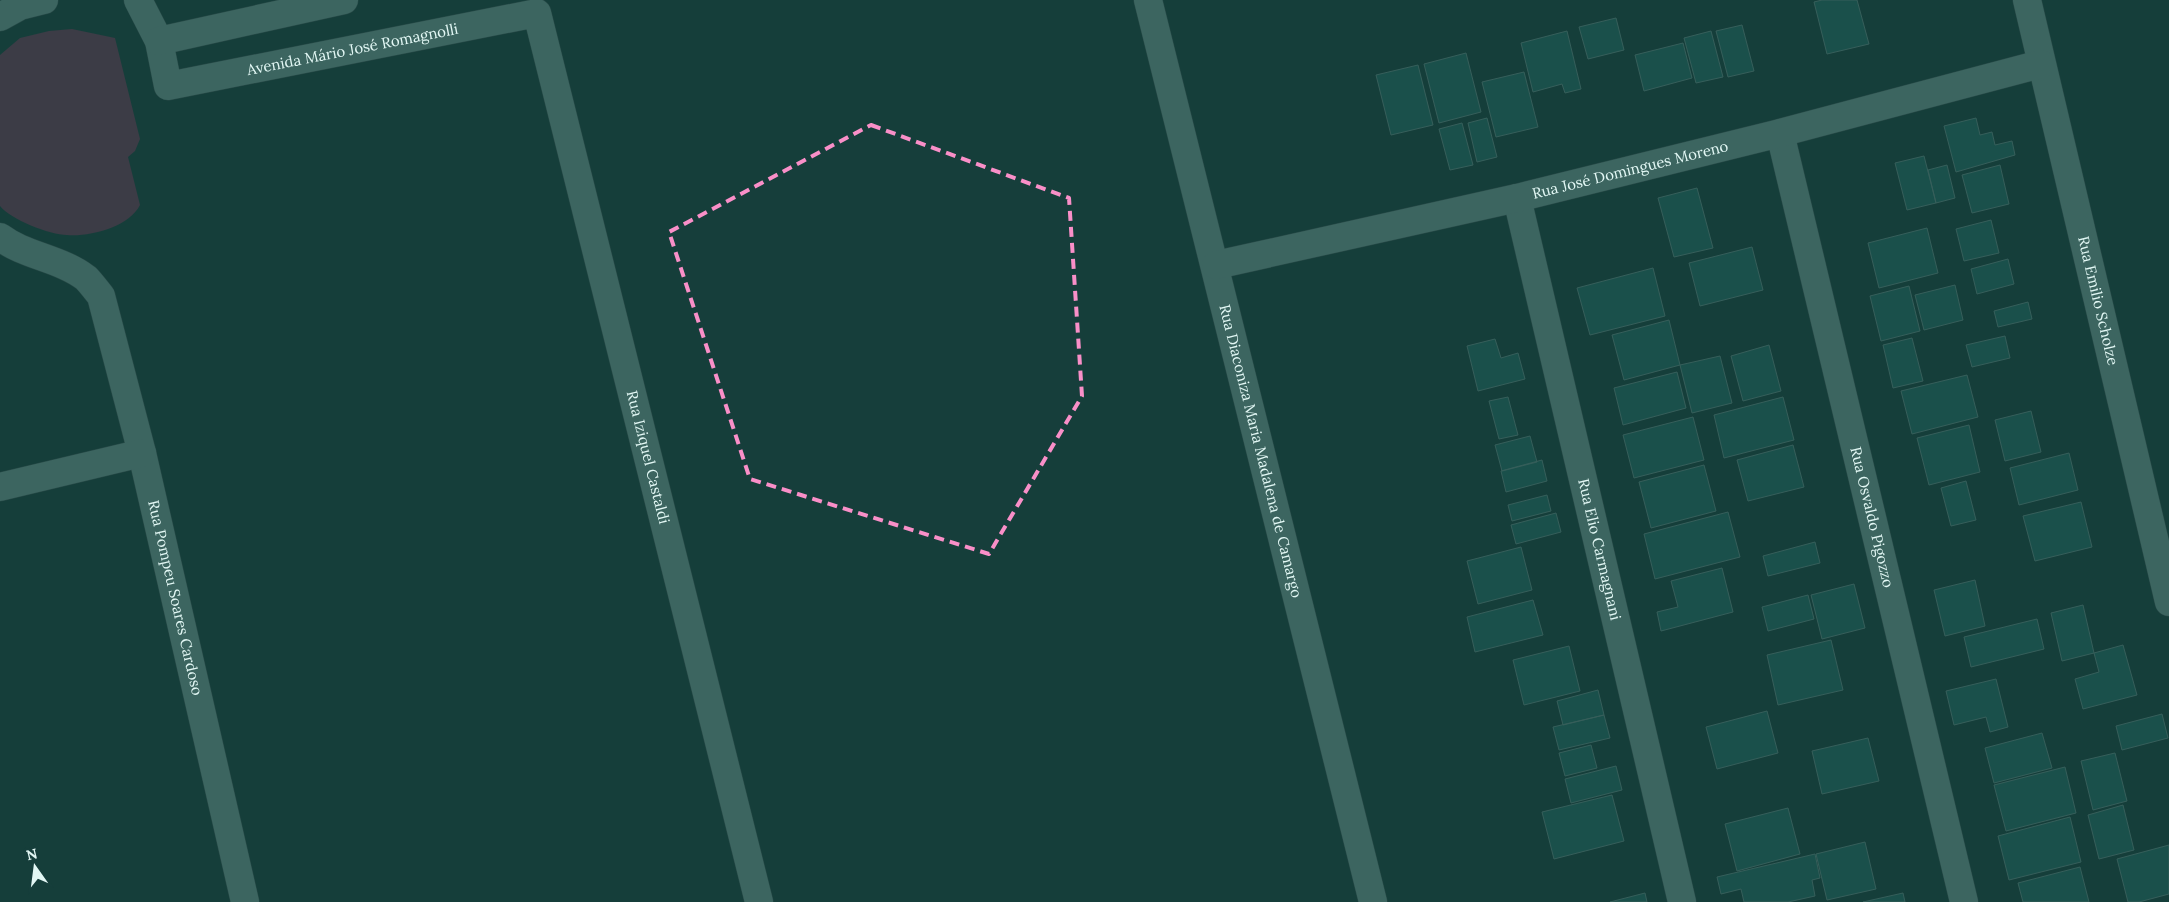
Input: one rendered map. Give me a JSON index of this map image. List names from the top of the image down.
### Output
{
  "streets": {
    "street": [
      "Avenida Mário José Romagnolli",
      "Rua José Domingues Moreno",
      "Rua Emilio Scholze",
      "Rua Diaconiza Maria Madalena de Camargo",
      "Rua Iziquel Castaldi",
      "Rua Osvaldo Pigozzo",
      "Rua Elio Carmagnani",
      "Rua Pompeu Soares Cardoso"
    ]
  },
  "crossings": [
    ["Avenida Mário José Romagnolli", "Rua Iziquel Castaldi"],
    ["Rua José Domingues Moreno", "Rua Emilio Scholze"],
    ["Rua José Domingues Moreno", "Rua Diaconiza Maria Madalena de Camargo"],
    ["Rua José Domingues Moreno", "Rua Osvaldo Pigozzo"],
    ["Rua José Domingues Moreno", "Rua Elio Carmagnani"]
  ],
  "north": "top"
}
